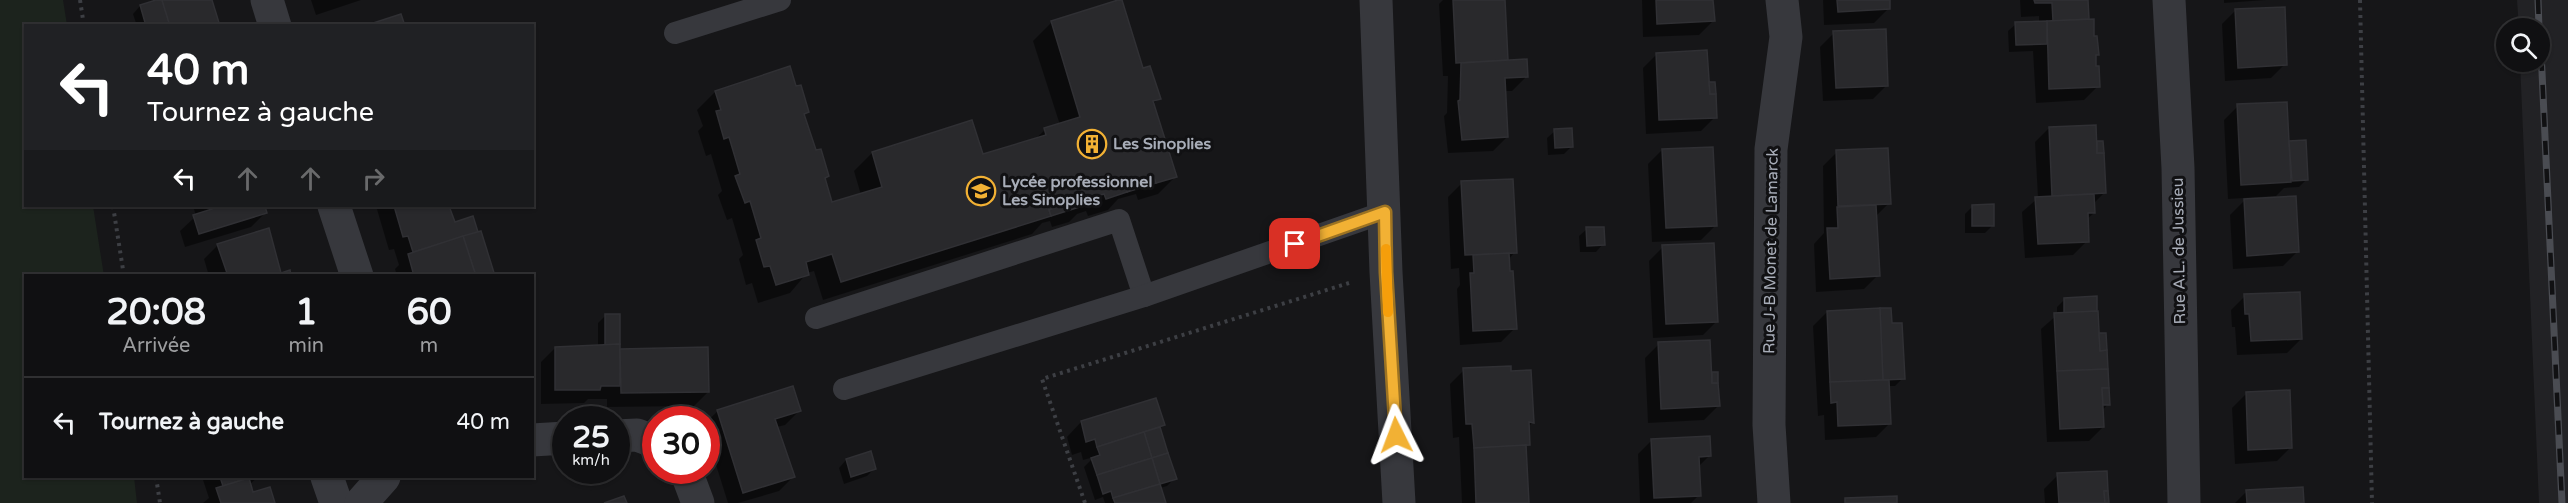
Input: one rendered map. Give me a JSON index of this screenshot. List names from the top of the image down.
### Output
{
  "streets": {
    "street": ["Rue J-B Monet de Lamarck", "Rue A.L. de Jussieu"]
  },
  "places": {
    "building": ["Les Sinoplies"],
    "school or university": ["Lycée professionnel Les Sinoplies"]
  },
  "page": {
    "turn": ["40 m", "Tournez à gauche"],
    "eta": [
      "20:08",
      "Arrivée",
      "1",
      "min",
      "60",
      "m"
    ],
    "list": [
      {
        "name": "Tournez à gauche",
        "value": "40 m"
      }
    ],
    "speed": "25 km/h",
    "limit": "30"
  }
}
